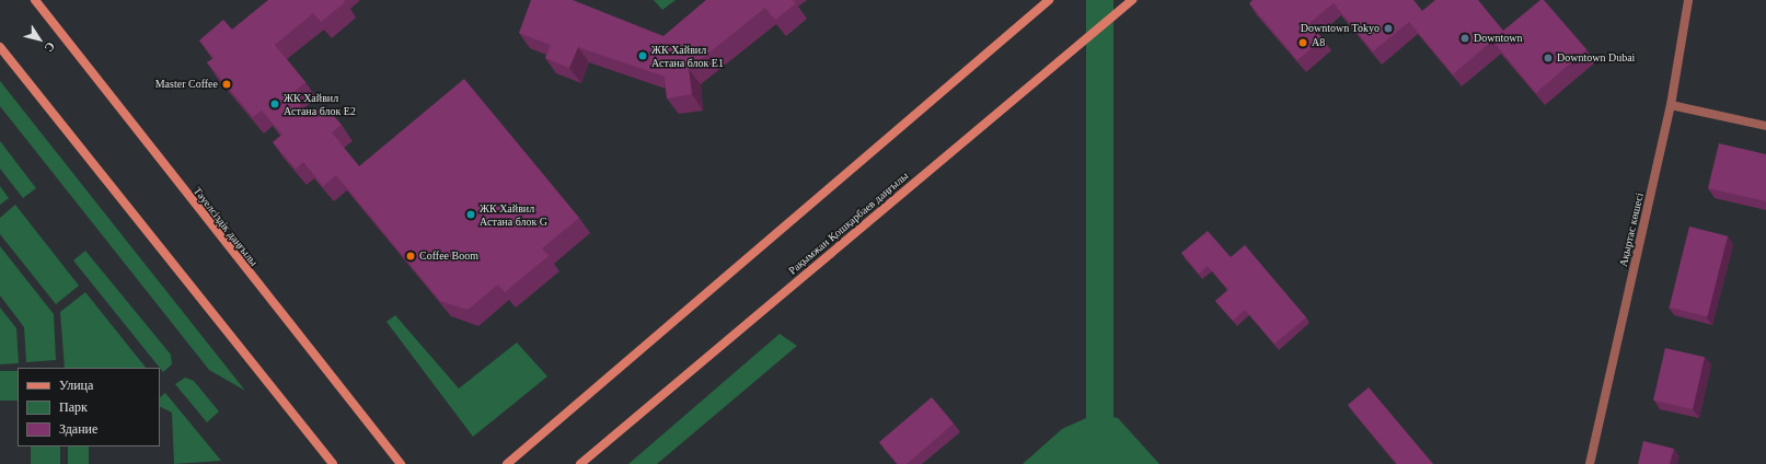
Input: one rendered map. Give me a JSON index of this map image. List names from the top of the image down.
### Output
{
  "streets": {
    "main road": ["Рақымжан Қошқарбаев даңғылы", "Тәуелсіздік даңғылы"],
    "street": ["Ақыртас көшесі"]
  },
  "places": [
    "Downtown Tokyo",
    "Downtown",
    "А8",
    "ЖК Хайвил Астана блок E1",
    "Downtown Dubai",
    "Master Coffee",
    "ЖК Хайвил Астана блок E2",
    "ЖК Хайвил Астана блок G",
    "Coffee Boom"
  ],
  "legend": ["Улица", "Парк", "Здание"],
  "north": "bottom right"
}
